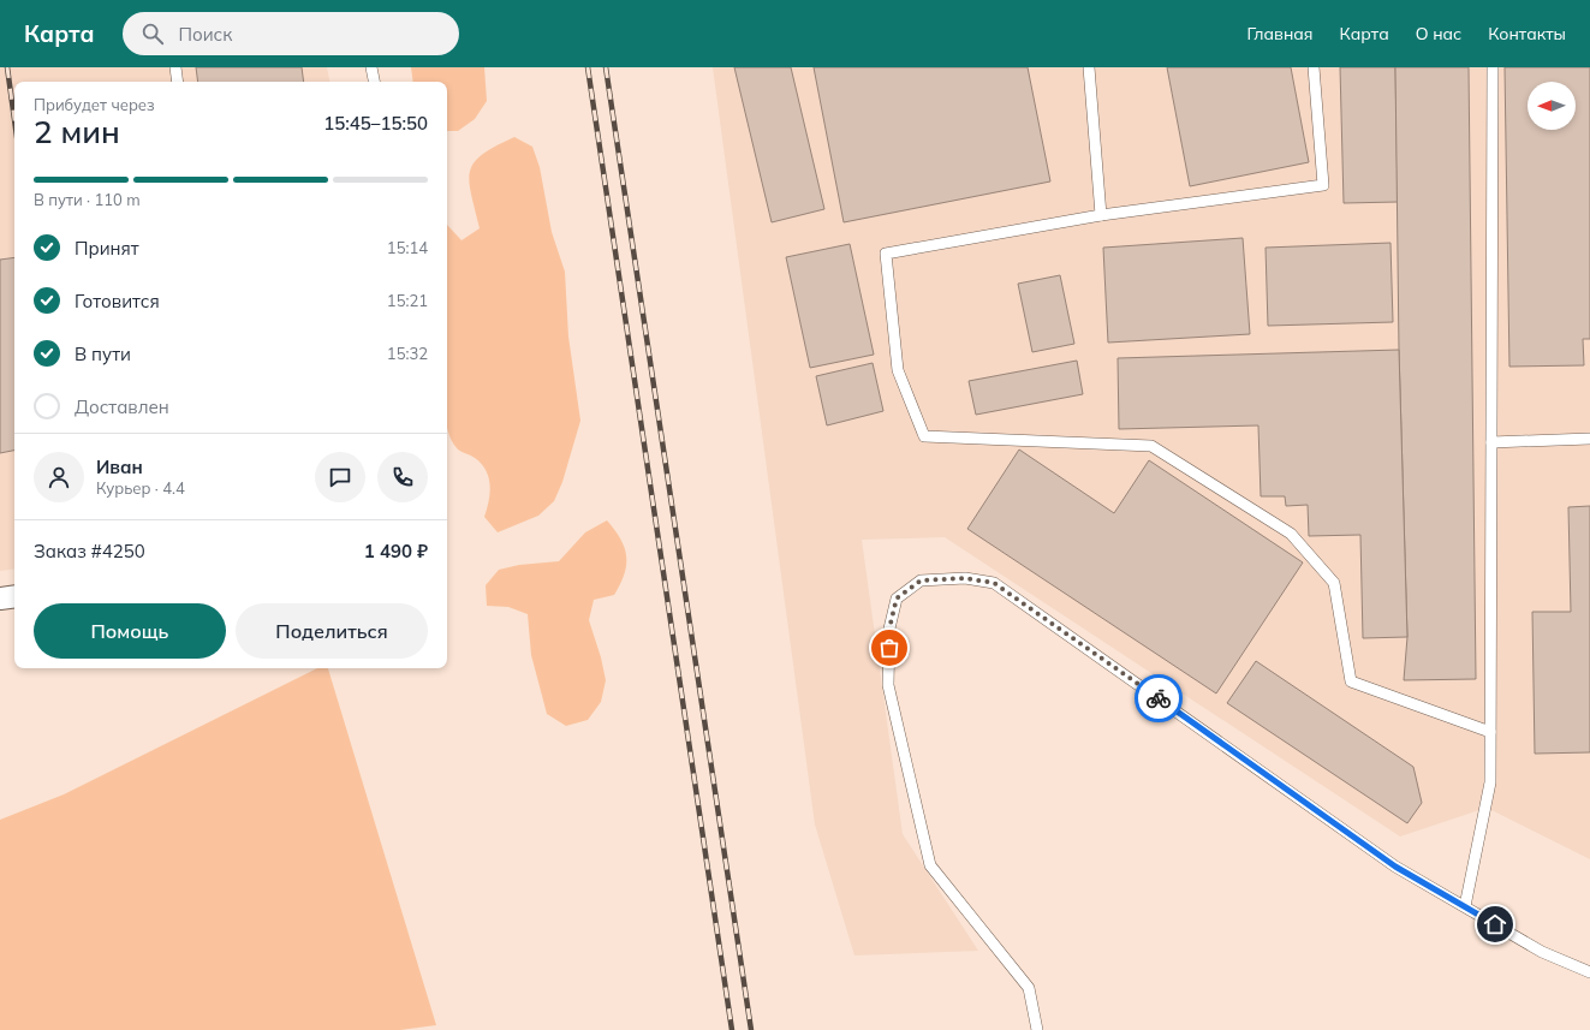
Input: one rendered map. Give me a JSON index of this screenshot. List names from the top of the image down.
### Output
{
  "north": "left",
  "page": {
    "header": "Карта",
    "search": "Поиск",
    "nav": [
      "Главная",
      "Карта",
      "О нас",
      "Контакты"
    ],
    "heading": ["2 мин", "Прибудет через", "15:45–15:50"],
    "panel": [
      "Иван",
      "Курьер · 4.4",
      "Заказ #4250",
      "1 490 ₽"
    ],
    "bar": "В пути · 110 m",
    "list": [
      ["Принят", "15:14"],
      ["Готовится", "15:21"],
      ["В пути", "15:32"],
      "Доставлен"
    ],
    "buttons": ["Помощь", "Поделиться"]
  }
}
